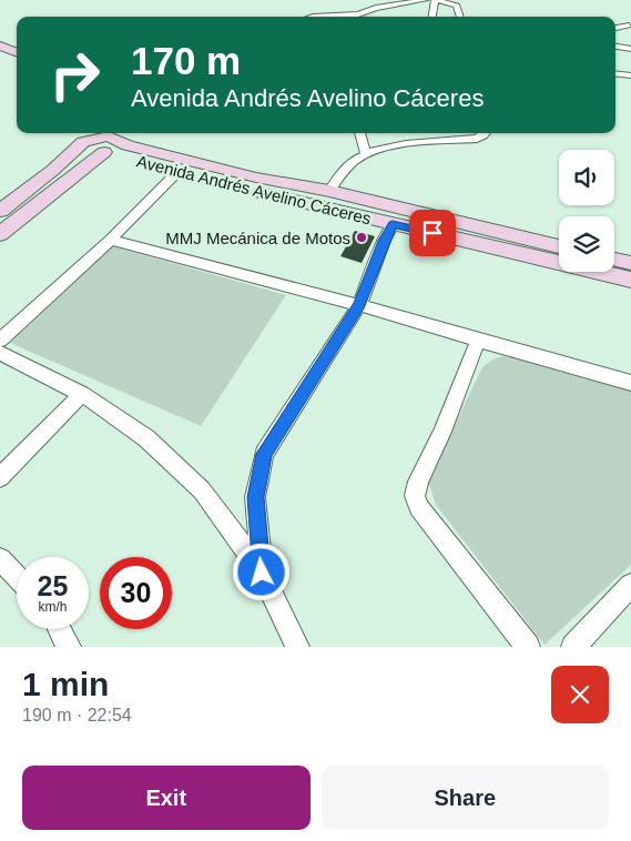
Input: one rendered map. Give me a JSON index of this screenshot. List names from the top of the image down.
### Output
{
  "streets": {
    "main road": ["Avenida Andrés Avelino Cáceres"]
  },
  "places": ["MMJ Mecánica de Motos"],
  "page": {
    "turn": ["170 m", "Avenida Andrés Avelino Cáceres"],
    "speed": "25 km/h",
    "limit": "30",
    "heading": ["1 min", "190 m · 22:54"],
    "buttons": ["Exit", "Share"]
  }
}
